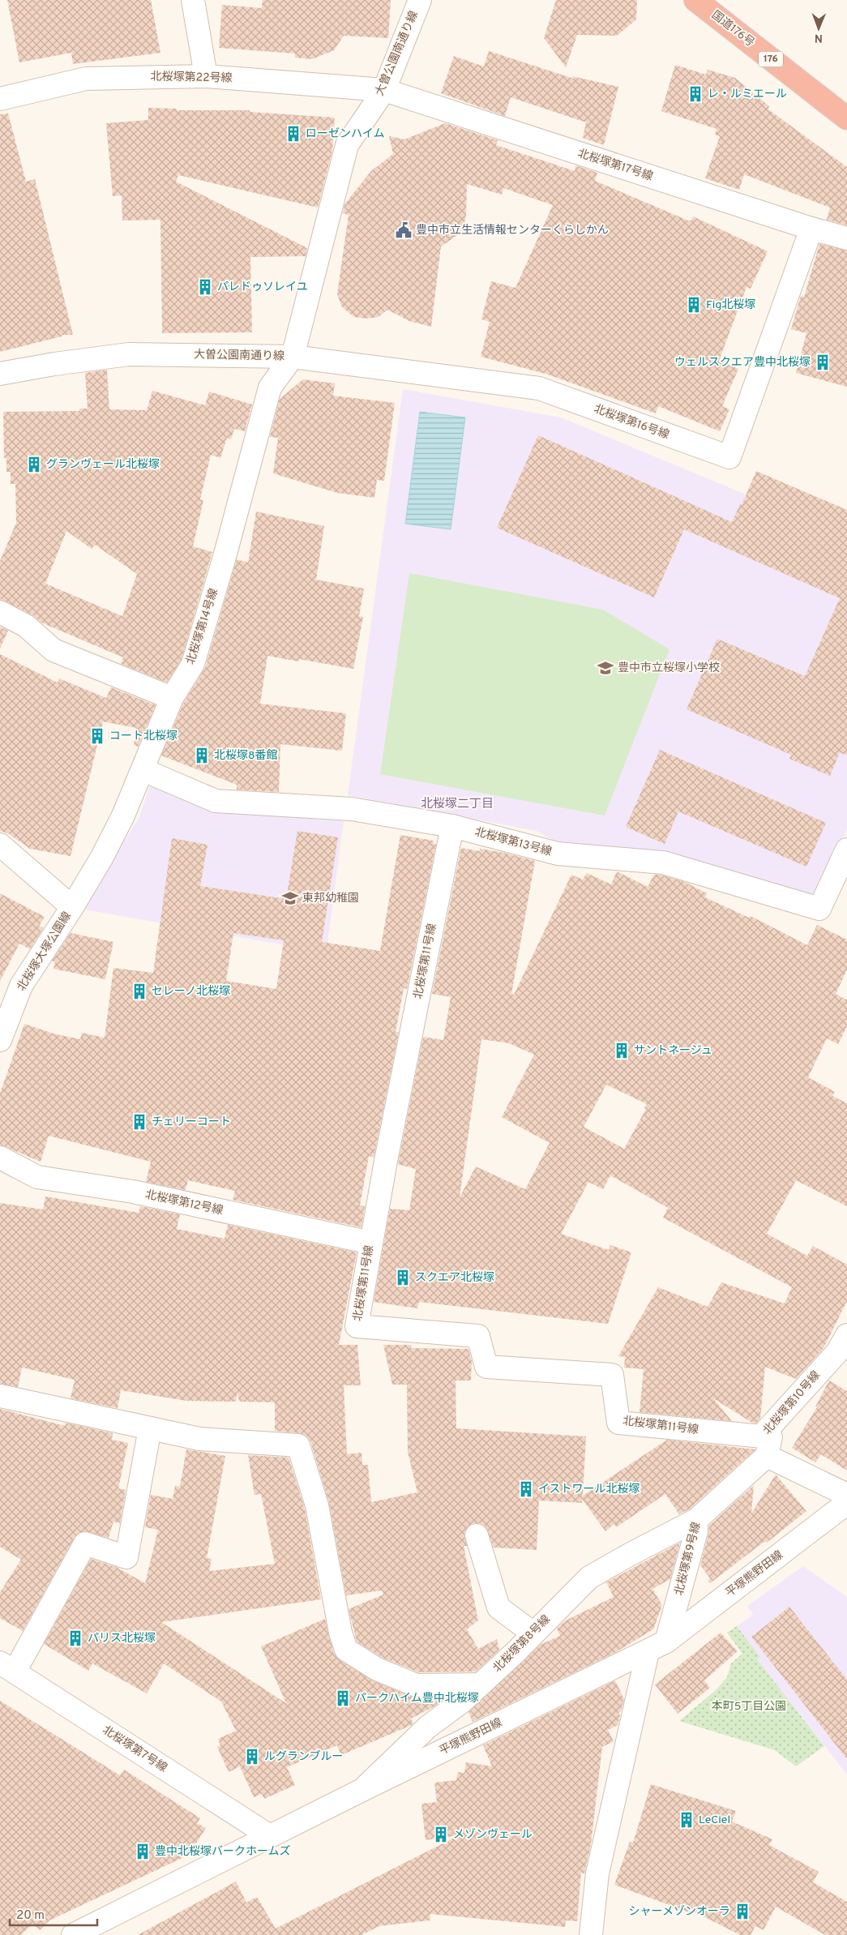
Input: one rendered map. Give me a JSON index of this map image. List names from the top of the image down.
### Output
{
  "streets": {
    "highway": ["国道176号", "176"],
    "street": [
      "大曽公園南通り線",
      "北桜塚第22号線",
      "北桜塚第17号線",
      "北桜塚第16号線",
      "北桜塚第14号線",
      "北桜塚第13号線",
      "北桜塚大塚公園線",
      "北桜塚第11号線",
      "北桜塚第12号線",
      "北桜塚第10号線",
      "北桜塚第9号線",
      "平塚熊野田線",
      "北桜塚第8号線",
      "北桜塚第7号線"
    ]
  },
  "crossings": [
    ["大曽公園南通り線", "北桜塚第22号線"],
    ["大曽公園南通り線", "北桜塚第17号線"],
    ["大曽公園南通り線", "北桜塚第16号線"],
    ["大曽公園南通り線", "北桜塚第14号線"],
    ["北桜塚第22号線", "北桜塚第17号線"],
    ["北桜塚第17号線", "北桜塚第16号線"],
    ["北桜塚第16号線", "北桜塚第14号線"],
    ["北桜塚第14号線", "北桜塚第13号線"],
    ["北桜塚第14号線", "北桜塚大塚公園線"],
    ["北桜塚第13号線", "北桜塚第11号線"],
    ["北桜塚第11号線", "北桜塚第12号線"],
    ["北桜塚第11号線", "北桜塚第10号線"],
    ["北桜塚第11号線", "北桜塚第9号線"],
    ["北桜塚第10号線", "北桜塚第9号線"],
    ["北桜塚第9号線", "平塚熊野田線"],
    ["北桜塚第9号線", "北桜塚第8号線"],
    ["平塚熊野田線", "北桜塚第8号線"],
    ["平塚熊野田線", "北桜塚第7号線"]
  ],
  "districts": ["北桜塚二丁目"],
  "parks": ["本町5丁目公園"],
  "places": {
    "building": [
      "レ・ルミエール",
      "ローゼンハイム",
      "パレドゥソレイユ",
      "Fig北桜塚",
      "ウェルスクエア豊中北桜塚",
      "グランヴェール北桜塚",
      "コート北桜塚",
      "北桜塚8番館",
      "セレーノ北桜塚",
      "サントネージュ",
      "チェリーコート",
      "スクエア北桜塚",
      "イストワール北桜塚",
      "パリス北桜塚",
      "パークハイム豊中北桜塚",
      "ルグランブルー",
      "LeCiel",
      "メゾンヴェール",
      "豊中北桜塚バークホームズ",
      "シャーメゾンオーラ"
    ],
    "public building": ["豊中市立生活情報センターくらしかん"],
    "school or university": ["豊中市立桜塚小学校", "東邦幼稚園"]
  },
  "scale_bar": "20 m",
  "north": "bottom"
}
